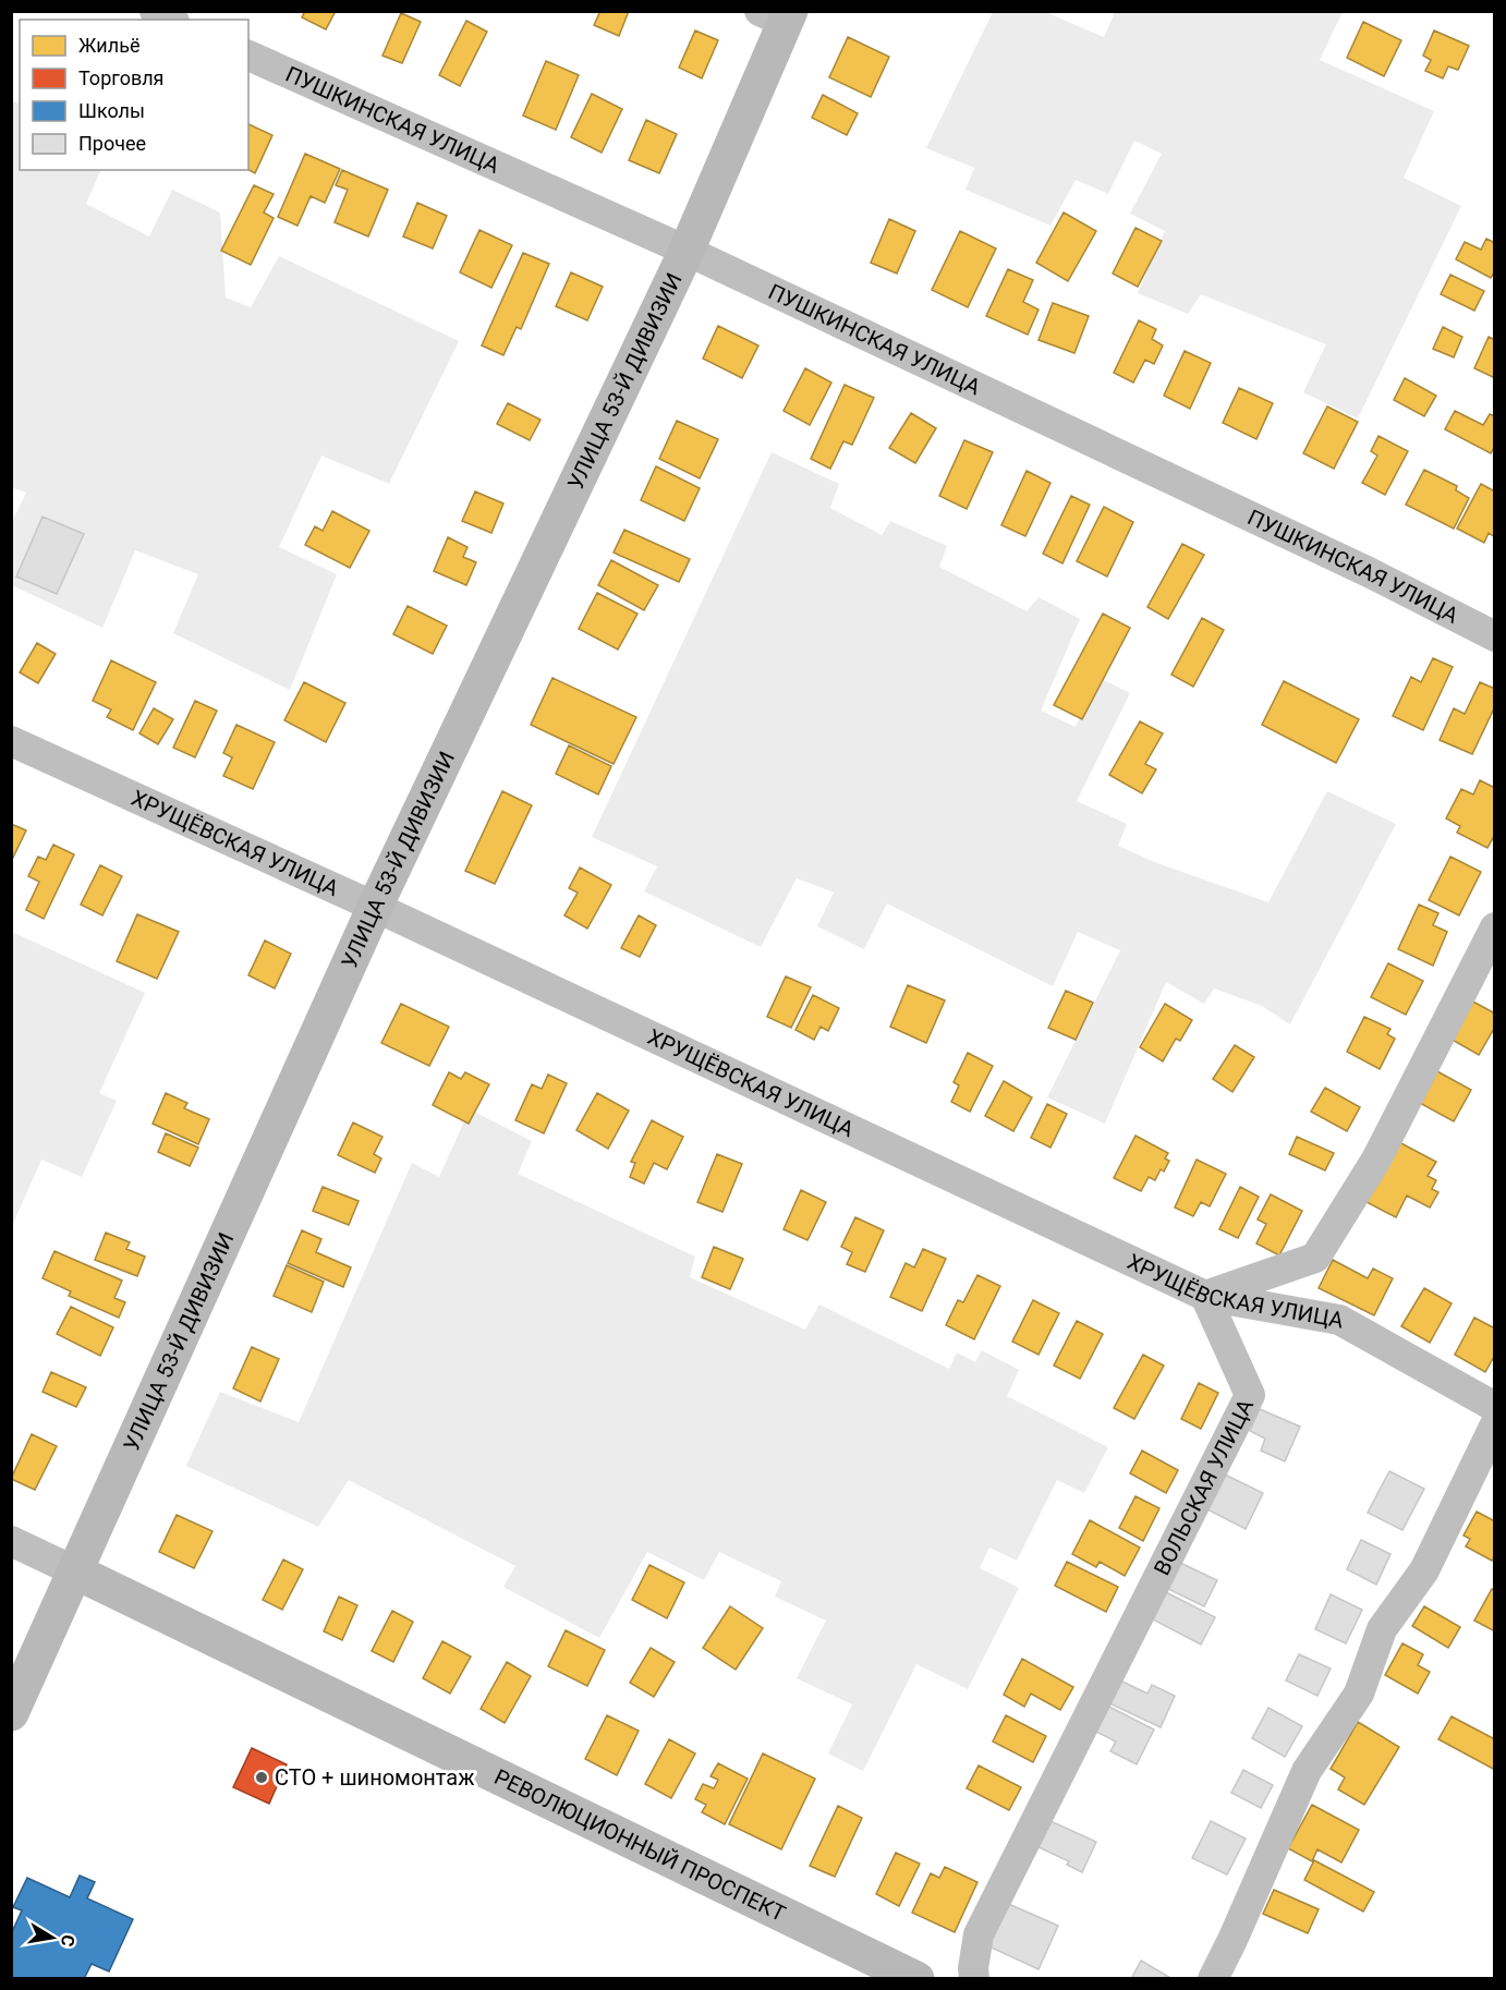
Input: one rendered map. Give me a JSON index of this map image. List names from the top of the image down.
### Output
{
  "streets": {
    "street": [
      "ПУШКИНСКАЯ УЛИЦА",
      "УЛИЦА 53-Й ДИВИЗИИ",
      "ХРУЩЁВСКАЯ УЛИЦА",
      "ВОЛЬСКАЯ УЛИЦА",
      "РЕВОЛЮЦИОННЫЙ ПРОСПЕКТ"
    ]
  },
  "crossings": [
    ["ПУШКИНСКАЯ УЛИЦА", "УЛИЦА 53-Й ДИВИЗИИ"],
    ["УЛИЦА 53-Й ДИВИЗИИ", "ХРУЩЁВСКАЯ УЛИЦА"],
    ["УЛИЦА 53-Й ДИВИЗИИ", "РЕВОЛЮЦИОННЫЙ ПРОСПЕКТ"],
    ["ХРУЩЁВСКАЯ УЛИЦА", "ВОЛЬСКАЯ УЛИЦА"]
  ],
  "places": ["СТО + шиномонтаж"],
  "legend": [
    "Жильё",
    "Торговля",
    "Школы",
    "Прочее"
  ],
  "north": "right"
}
